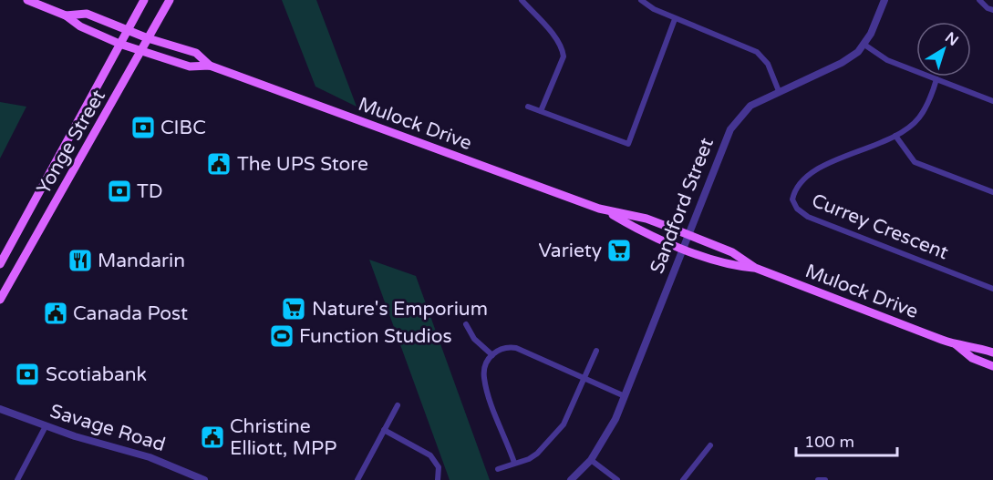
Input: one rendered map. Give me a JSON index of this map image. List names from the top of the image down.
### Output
{
  "streets": {
    "main road": ["Mulock Drive", "Yonge Street"],
    "street": ["Sandford Street", "Currey Crescent", "Savage Road"]
  },
  "crossings": [
    ["Mulock Drive", "Yonge Street"],
    ["Mulock Drive", "Sandford Street"]
  ],
  "places": {
    "bank": ["CIBC", "TD", "Scotiabank"],
    "public building": ["The UPS Store", "Canada Post", "Christine Elliott, MPP"],
    "supermarket": ["Variety", "Nature's Emporium"],
    "restaurant": ["Mandarin"],
    "sports": ["Function Studios"]
  },
  "scale_bar": "100 m",
  "north": "top right"
}
